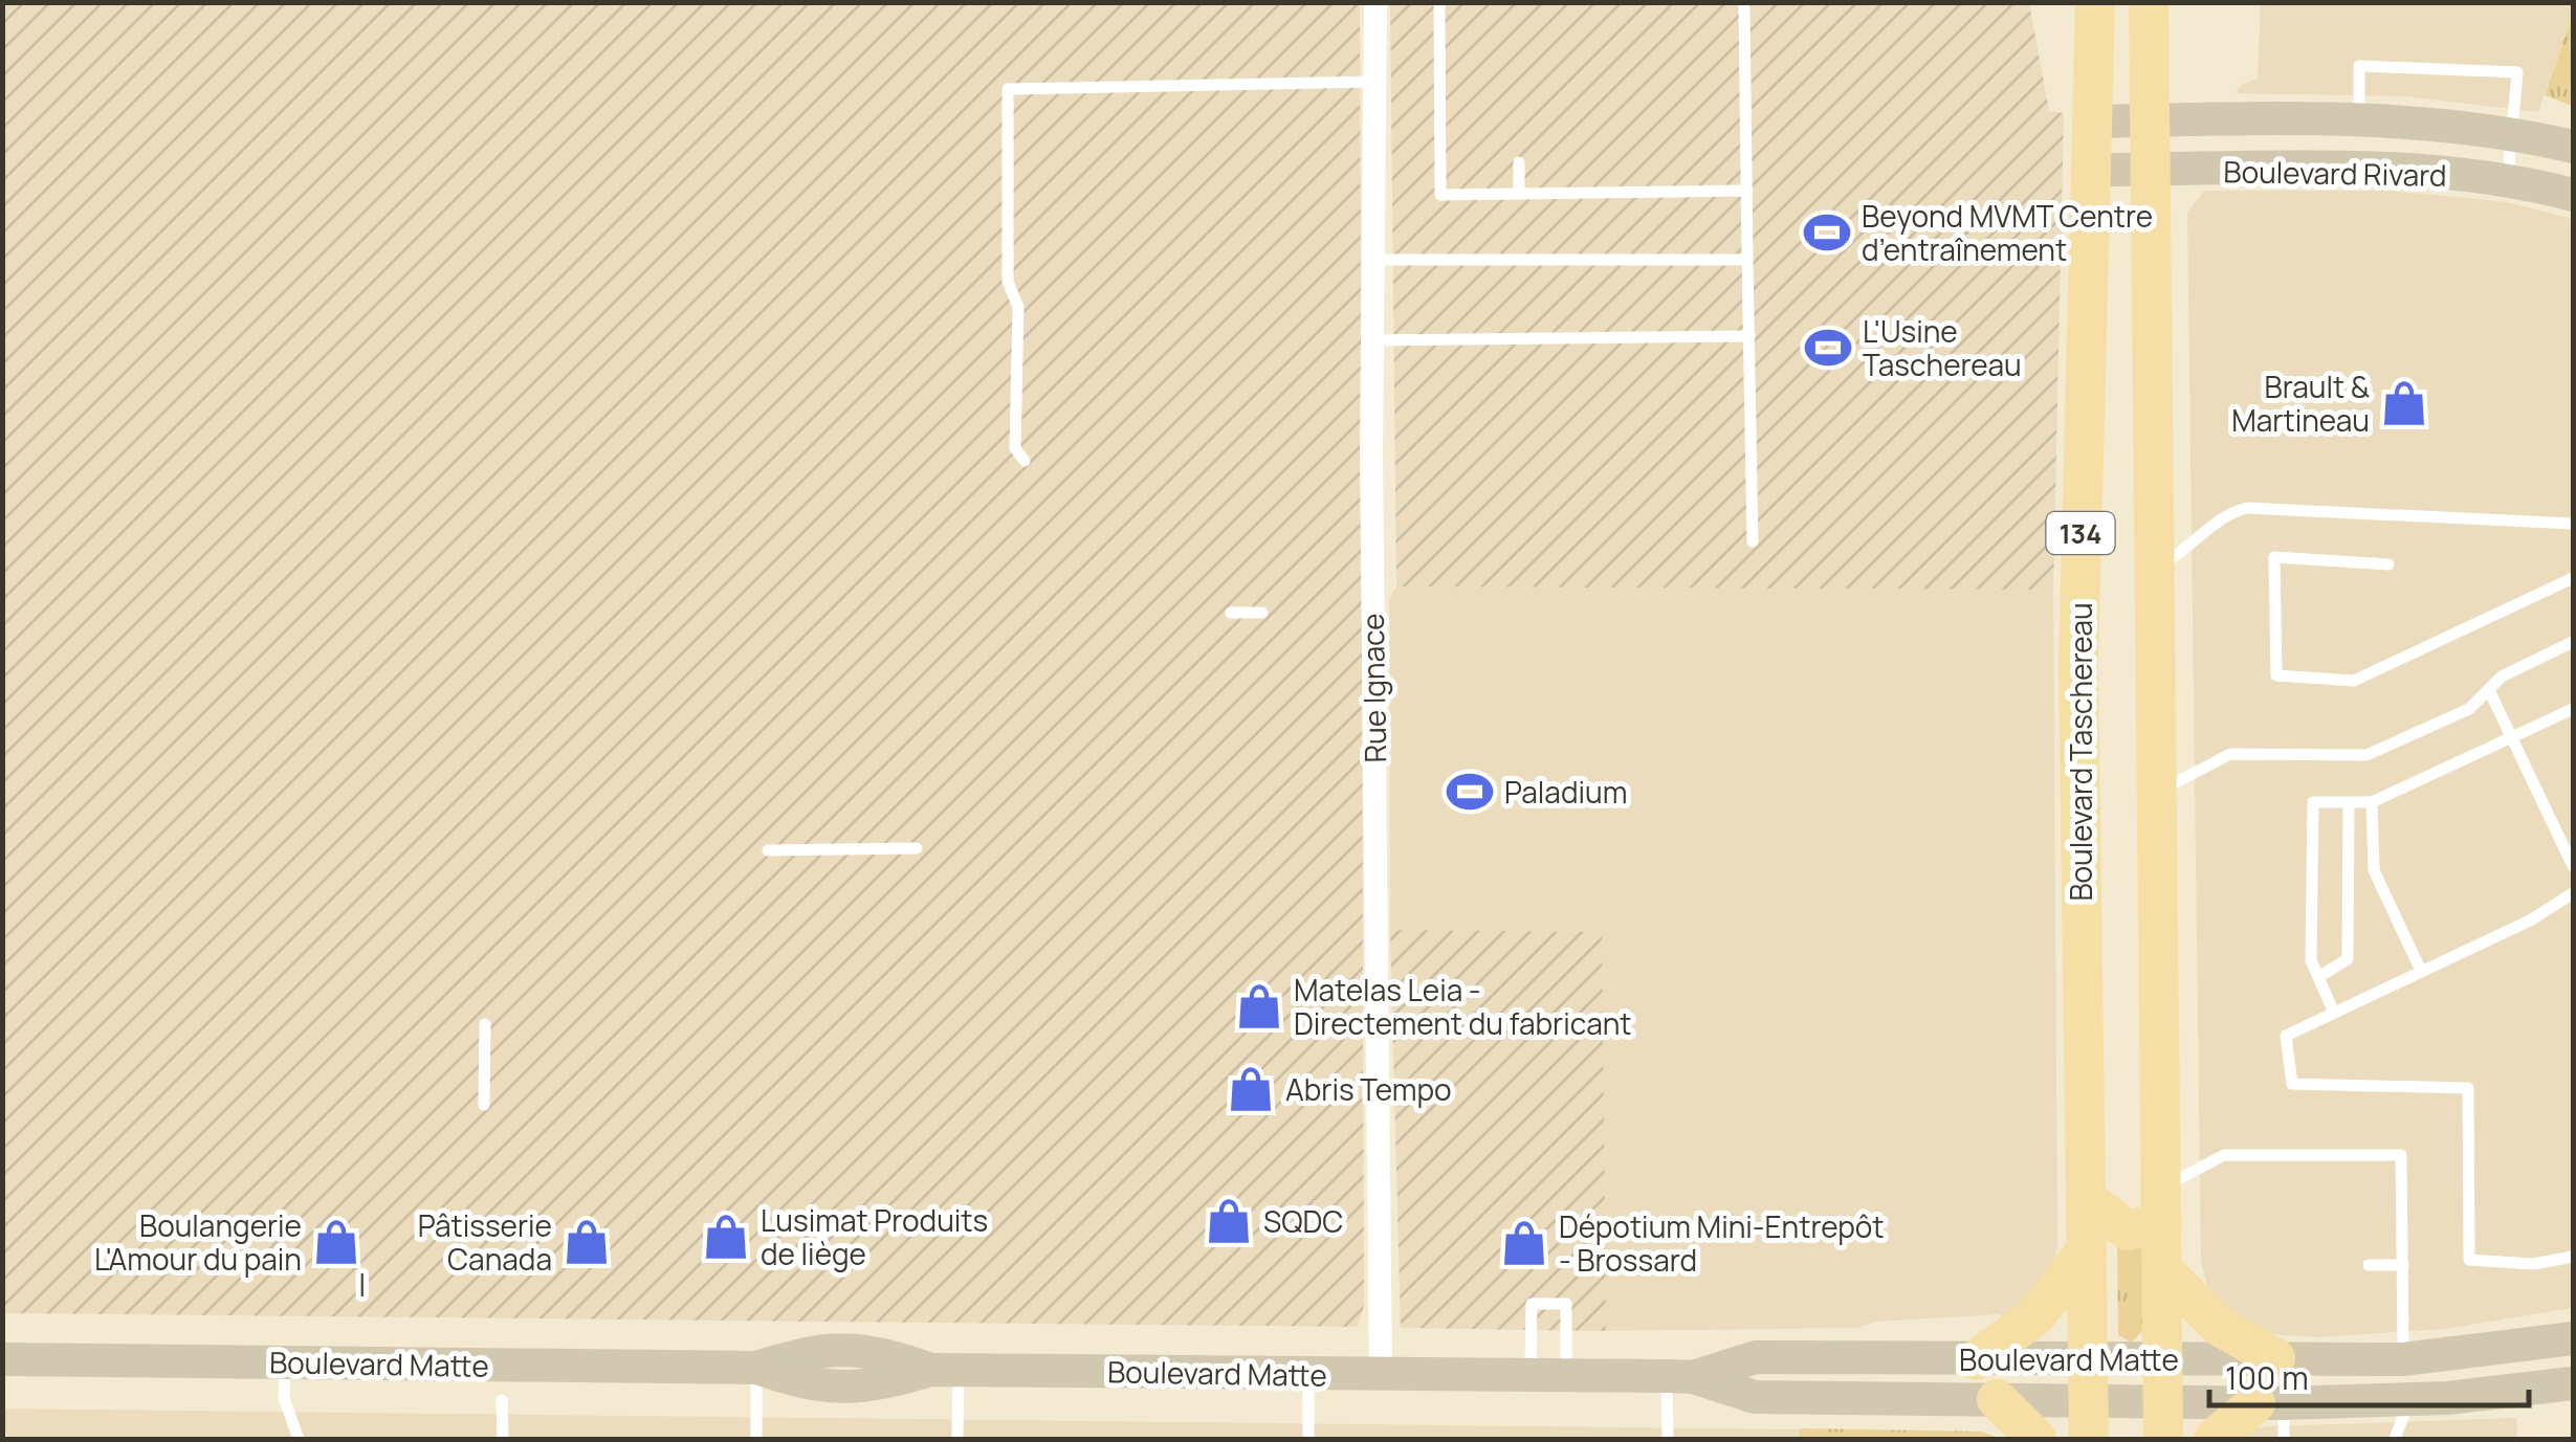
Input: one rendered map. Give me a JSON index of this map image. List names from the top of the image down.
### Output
{
  "streets": {
    "main road": [
      "Boulevard Rivard",
      "134",
      "Boulevard Taschereau",
      "Boulevard Matte"
    ],
    "street": ["Rue Ignace"]
  },
  "crossings": [
    ["Boulevard Rivard", "134"],
    ["Boulevard Rivard", "Boulevard Taschereau"],
    ["134", "Boulevard Matte"],
    ["Rue Ignace", "Boulevard Matte"],
    ["Boulevard Taschereau", "Boulevard Matte"]
  ],
  "districts": ["I"],
  "places": {
    "sports": ["Beyond MVMT Centre d’entraînement", "L'Usine Taschereau", "Paladium"],
    "shop": [
      "Brault & Martineau",
      "Matelas Leia - Directement du fabricant",
      "Abris Tempo",
      "SQDC",
      "Lusimat Produits de liège",
      "Boulangerie L'Amour du pain",
      "Pâtisserie Canada",
      "Dépotium Mini-Entrepôt - Brossard"
    ]
  },
  "scale_bar": "100 m"
}
